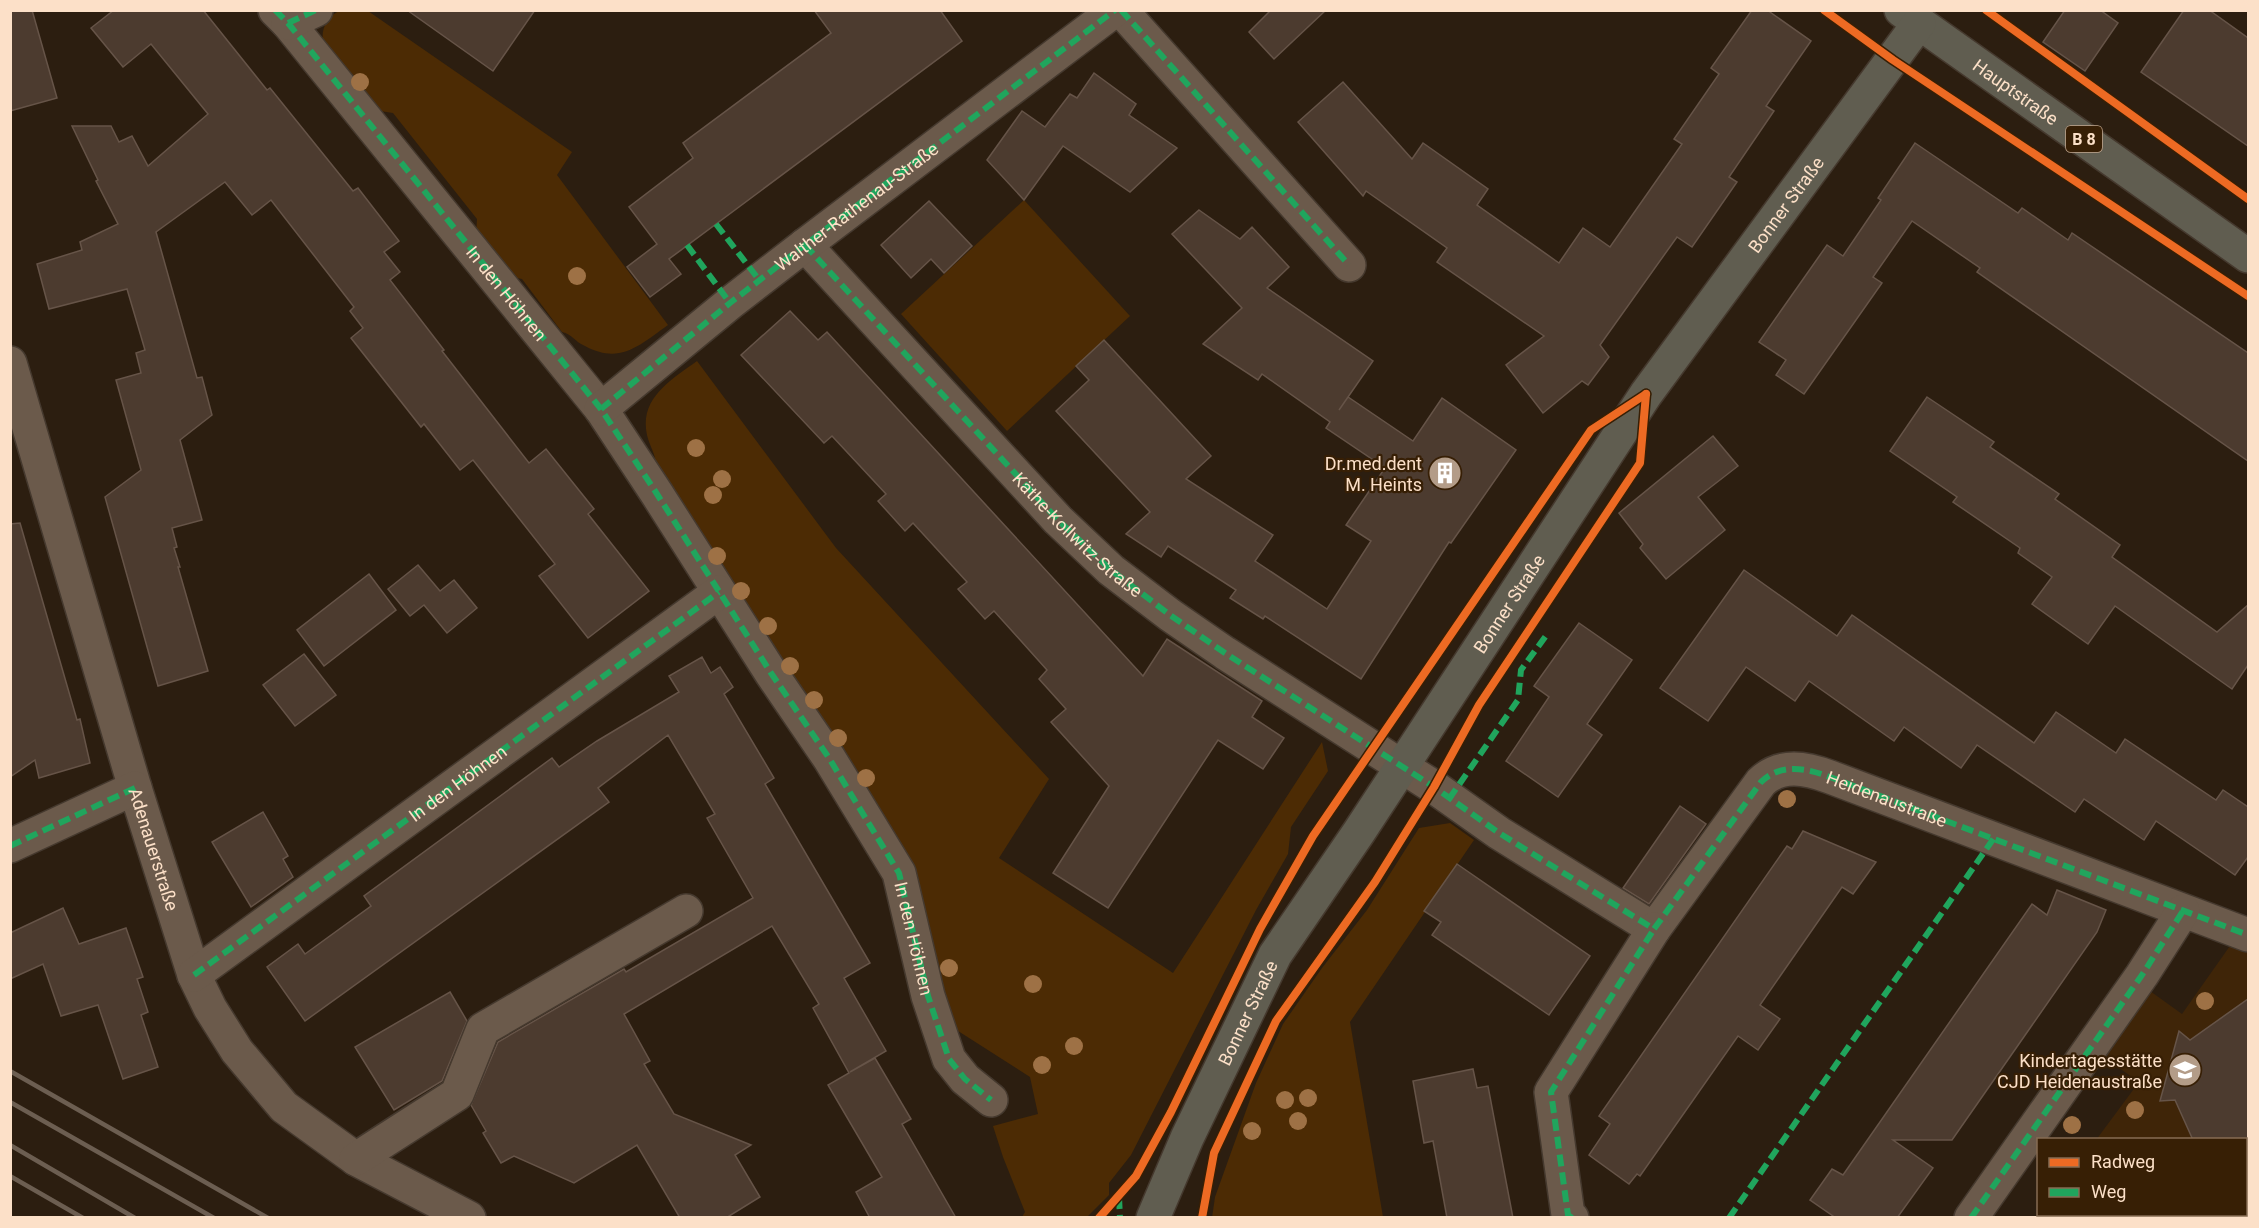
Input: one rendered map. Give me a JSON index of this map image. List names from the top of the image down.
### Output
{
  "streets": {
    "main road": ["Hauptstraße", "B 8", "Bonner Straße"],
    "street": [
      "Walther-Rathenau-Straße",
      "In den Höhnen",
      "Käthe-Kollwitz-Straße",
      "Heidenaustraße",
      "Adenauerstraße"
    ]
  },
  "crossings": [
    ["Hauptstraße", "Bonner Straße"],
    ["Bonner Straße", "Käthe-Kollwitz-Straße"],
    ["Walther-Rathenau-Straße", "In den Höhnen"],
    ["Walther-Rathenau-Straße", "Käthe-Kollwitz-Straße"],
    ["In den Höhnen", "Adenauerstraße"]
  ],
  "places": {
    "building": ["Dr.med.dent M. Heints"],
    "school or university": ["Kindertagesstätte CJD Heidenaustraße"]
  },
  "legend": ["Radweg", "Weg"]
}
